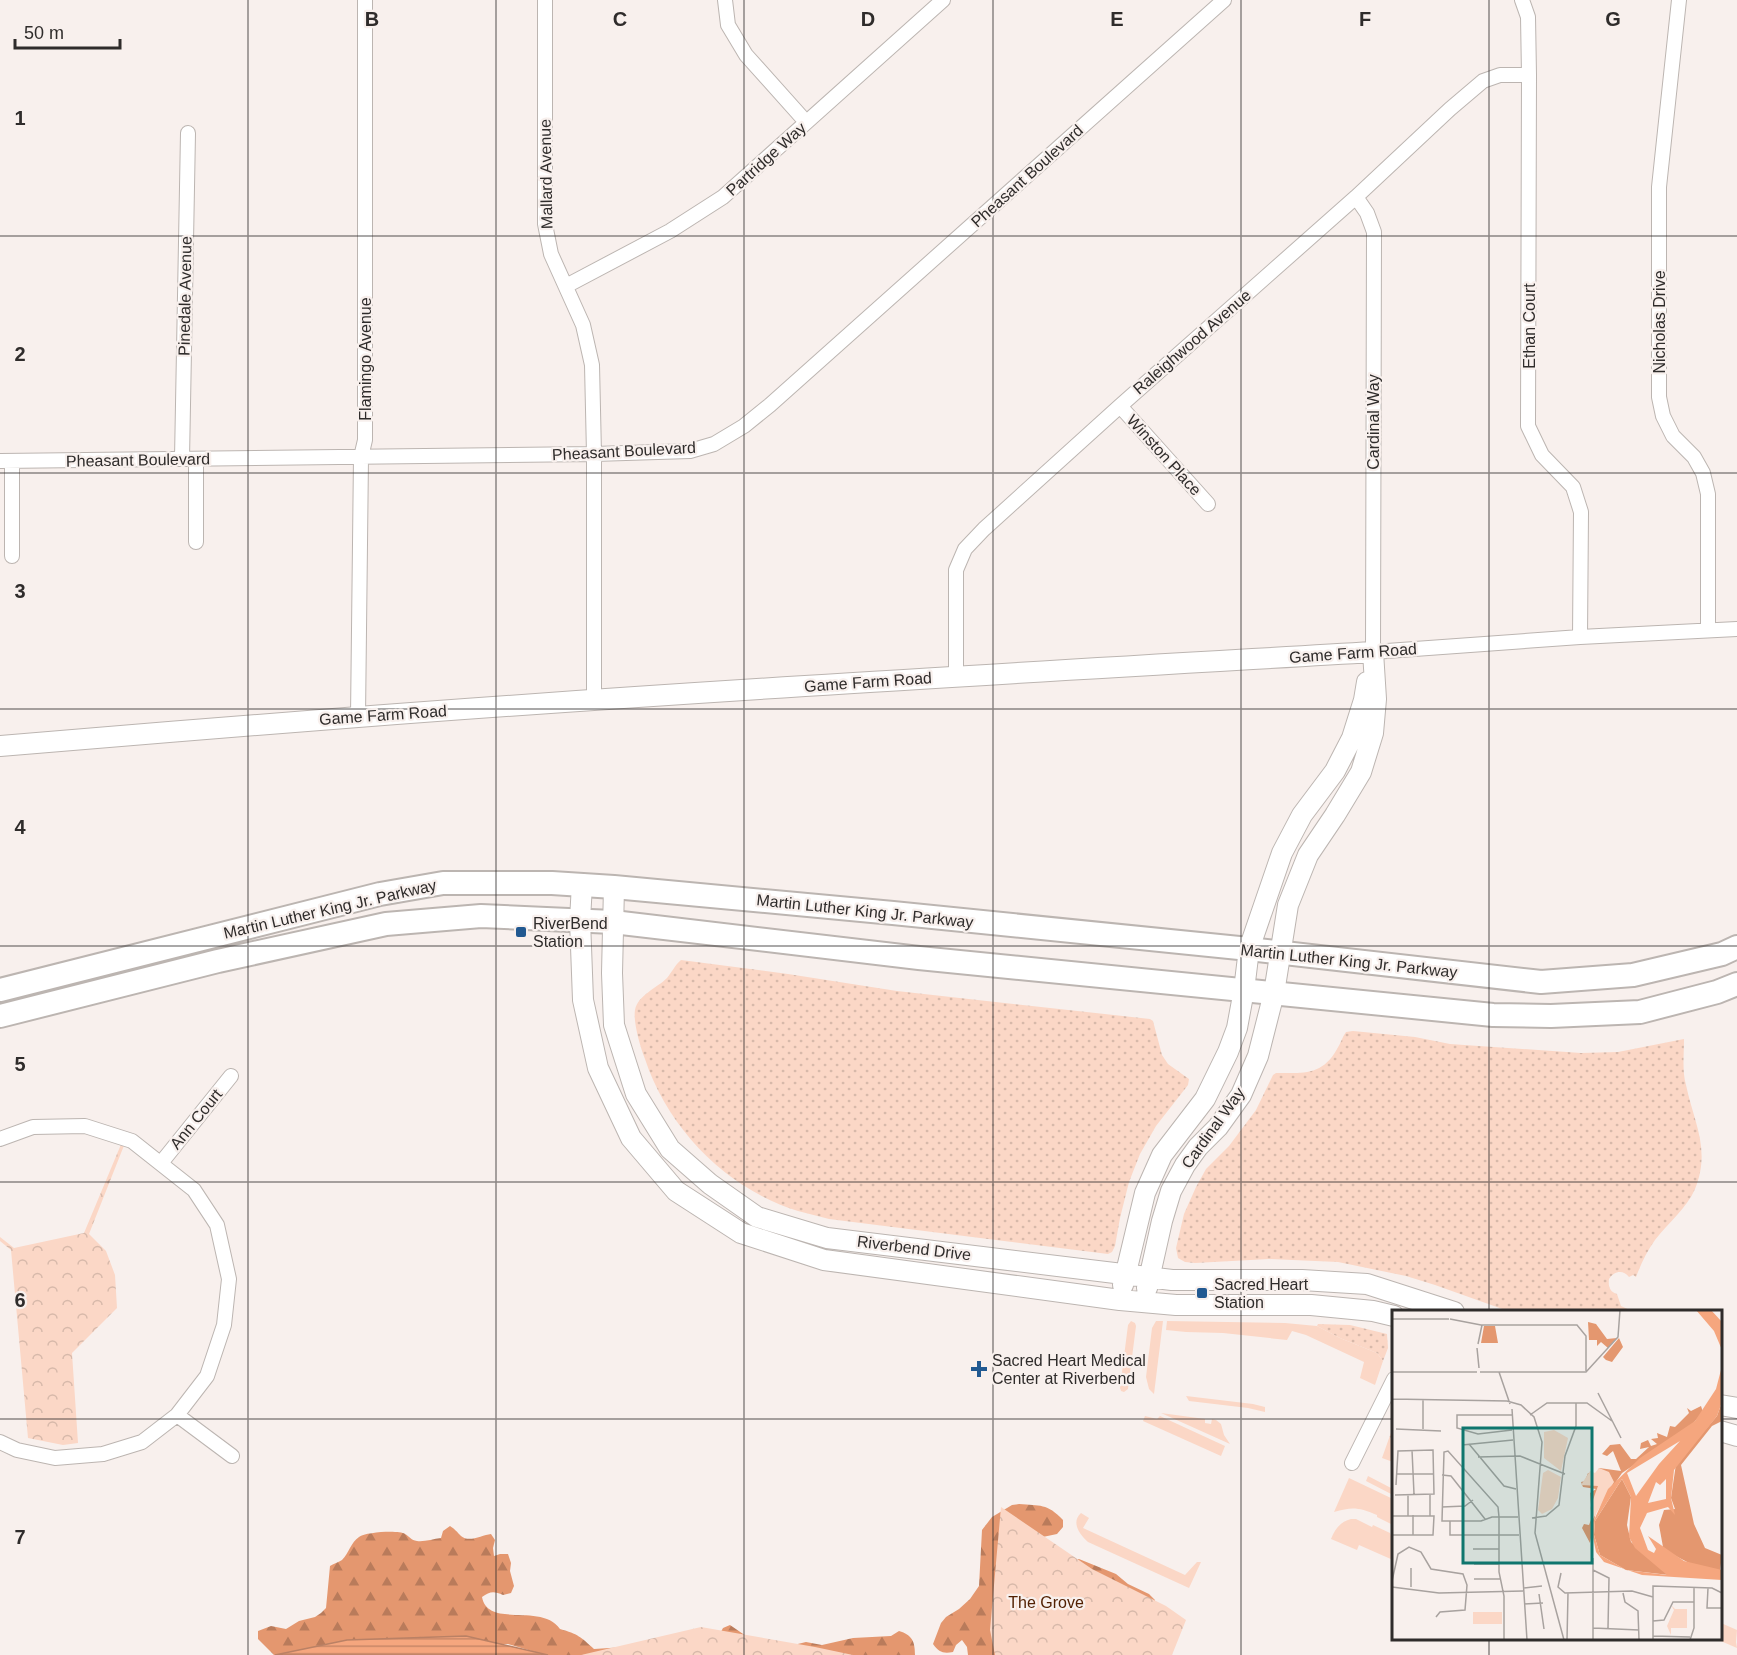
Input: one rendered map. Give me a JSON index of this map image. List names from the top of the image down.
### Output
{
  "streets": {
    "main road": ["Martin Luther King Jr. Parkway"],
    "street": [
      "Partridge Way",
      "Mallard Avenue",
      "Pheasant Boulevard",
      "Pinedale Avenue",
      "Nicholas Drive",
      "Ethan Court",
      "Raleighwood Avenue",
      "Flamingo Avenue",
      "Cardinal Way",
      "Winston Place",
      "Game Farm Road",
      "Ann Court",
      "Riverbend Drive"
    ]
  },
  "crossings": [
    ["Partridge Way", "Mallard Avenue"],
    ["Mallard Avenue", "Pheasant Boulevard"],
    ["Mallard Avenue", "Game Farm Road"],
    ["Pheasant Boulevard", "Pinedale Avenue"],
    ["Pheasant Boulevard", "Flamingo Avenue"],
    ["Nicholas Drive", "Game Farm Road"],
    ["Ethan Court", "Raleighwood Avenue"],
    ["Ethan Court", "Game Farm Road"],
    ["Raleighwood Avenue", "Cardinal Way"],
    ["Raleighwood Avenue", "Winston Place"],
    ["Raleighwood Avenue", "Game Farm Road"],
    ["Flamingo Avenue", "Game Farm Road"],
    ["Cardinal Way", "Game Farm Road"],
    ["Cardinal Way", "Martin Luther King Jr. Parkway"],
    ["Cardinal Way", "Riverbend Drive"],
    ["Martin Luther King Jr. Parkway", "Riverbend Drive"]
  ],
  "parks": ["The Grove"],
  "places": {
    "transit": ["RiverBend Station", "Sacred Heart Station"],
    "health": ["Sacred Heart Medical Center at Riverbend"]
  },
  "scale_bar": "50 m",
  "grid": {
    "columns": [
      "B",
      "C",
      "D",
      "E",
      "F",
      "G"
    ],
    "rows": [
      "1",
      "2",
      "3",
      "4",
      "5",
      "6",
      "7"
    ]
  }
}
